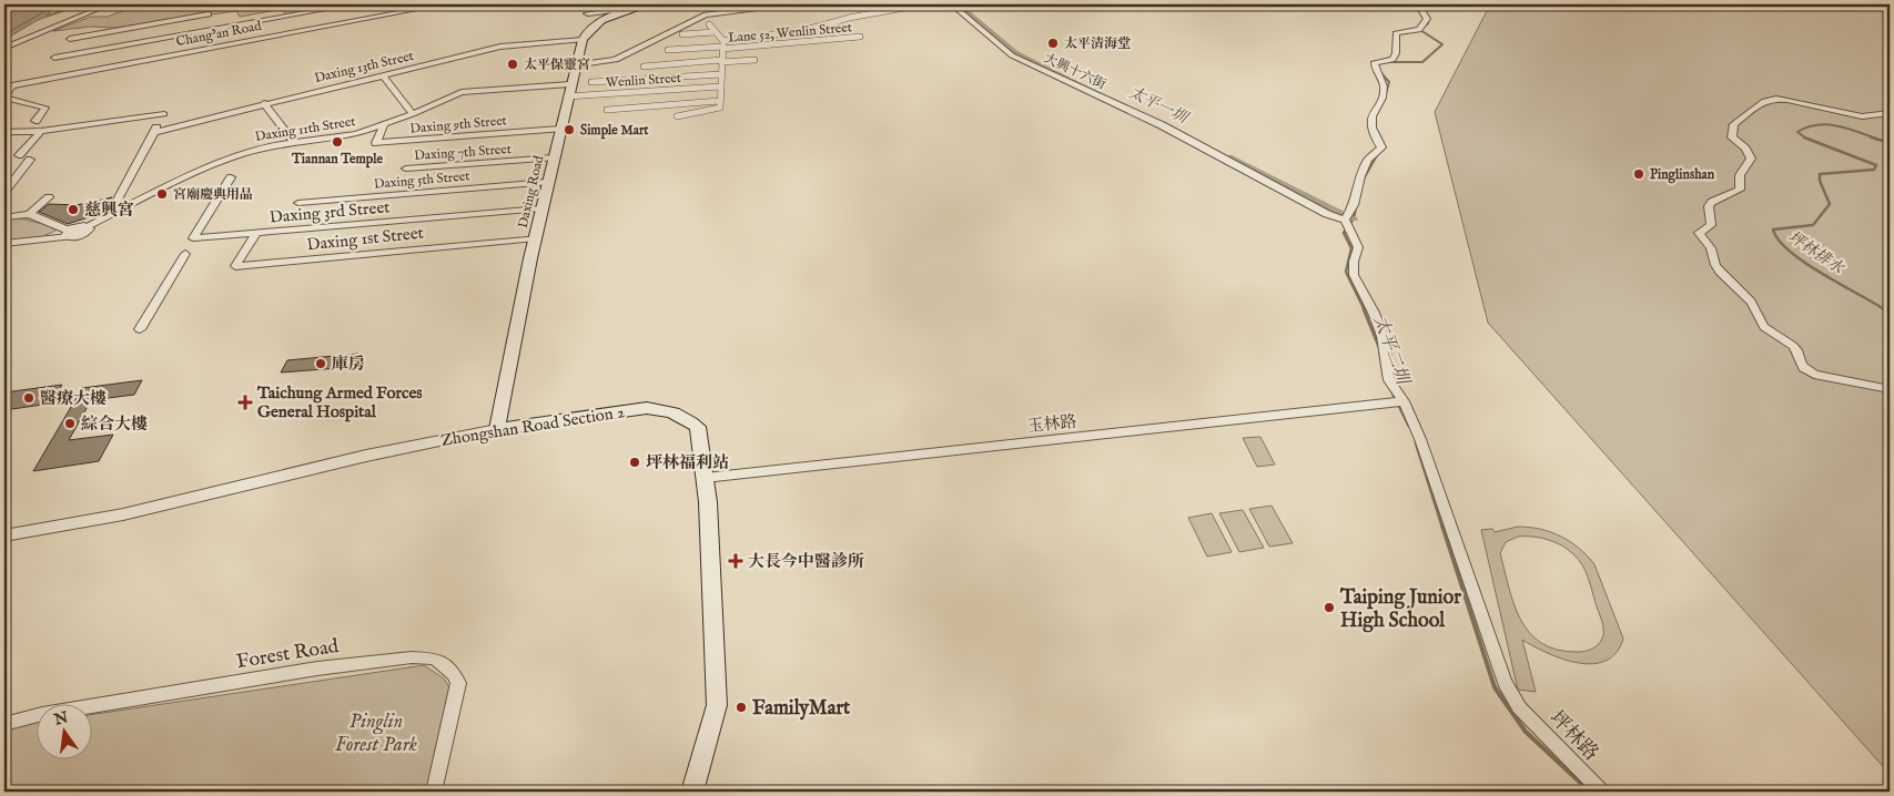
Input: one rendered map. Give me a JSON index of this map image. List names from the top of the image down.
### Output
{
  "streets": {
    "main road": ["Daxing Road", "Zhongshan Road Section 2"],
    "street": [
      "Lane 52, Wenlin Street",
      "Chang’an Road",
      "Daxing 13th Street",
      "大興十六街",
      "Wenlin Street",
      "Daxing 9th Street",
      "Daxing 11th Street",
      "Daxing 7th Street",
      "Daxing 5th Street",
      "Daxing 3rd Street",
      "Daxing 1st Street",
      "玉林路",
      "Forest Road",
      "坪林路"
    ]
  },
  "crossings": [
    ["Daxing 13th Street", "Daxing Road"],
    ["大興十六街", "坪林路"],
    ["Wenlin Street", "Daxing 11th Street"],
    ["Wenlin Street", "Daxing Road"],
    ["Daxing 9th Street", "Daxing 11th Street"],
    ["Daxing 9th Street", "Daxing Road"],
    ["Daxing 11th Street", "Daxing Road"],
    ["Daxing 7th Street", "Daxing Road"],
    ["Daxing 5th Street", "Daxing Road"],
    ["Daxing Road", "Daxing 3rd Street"],
    ["Daxing Road", "Daxing 1st Street"],
    ["Daxing Road", "Zhongshan Road Section 2"],
    ["Daxing 3rd Street", "Daxing 1st Street"],
    ["玉林路", "Zhongshan Road Section 2"],
    ["玉林路", "坪林路"]
  ],
  "water": ["太平一圳", "坪林排水", "太平二圳"],
  "parks": ["Pinglin Forest Park"],
  "places": {
    "other": [
      "太平清海堂",
      "太平保靈宮",
      "Simple Mart",
      "Tiannan Temple",
      "Pinglinshan",
      "宮廟慶典用品",
      "慈興宮",
      "庫房",
      "醫療大樓",
      "綜合大樓",
      "坪林福利站",
      "Taiping Junior High School",
      "FamilyMart"
    ],
    "health": ["Taichung Armed Forces General Hospital", "大長今中醫診所"]
  },
  "north": "top"
}
